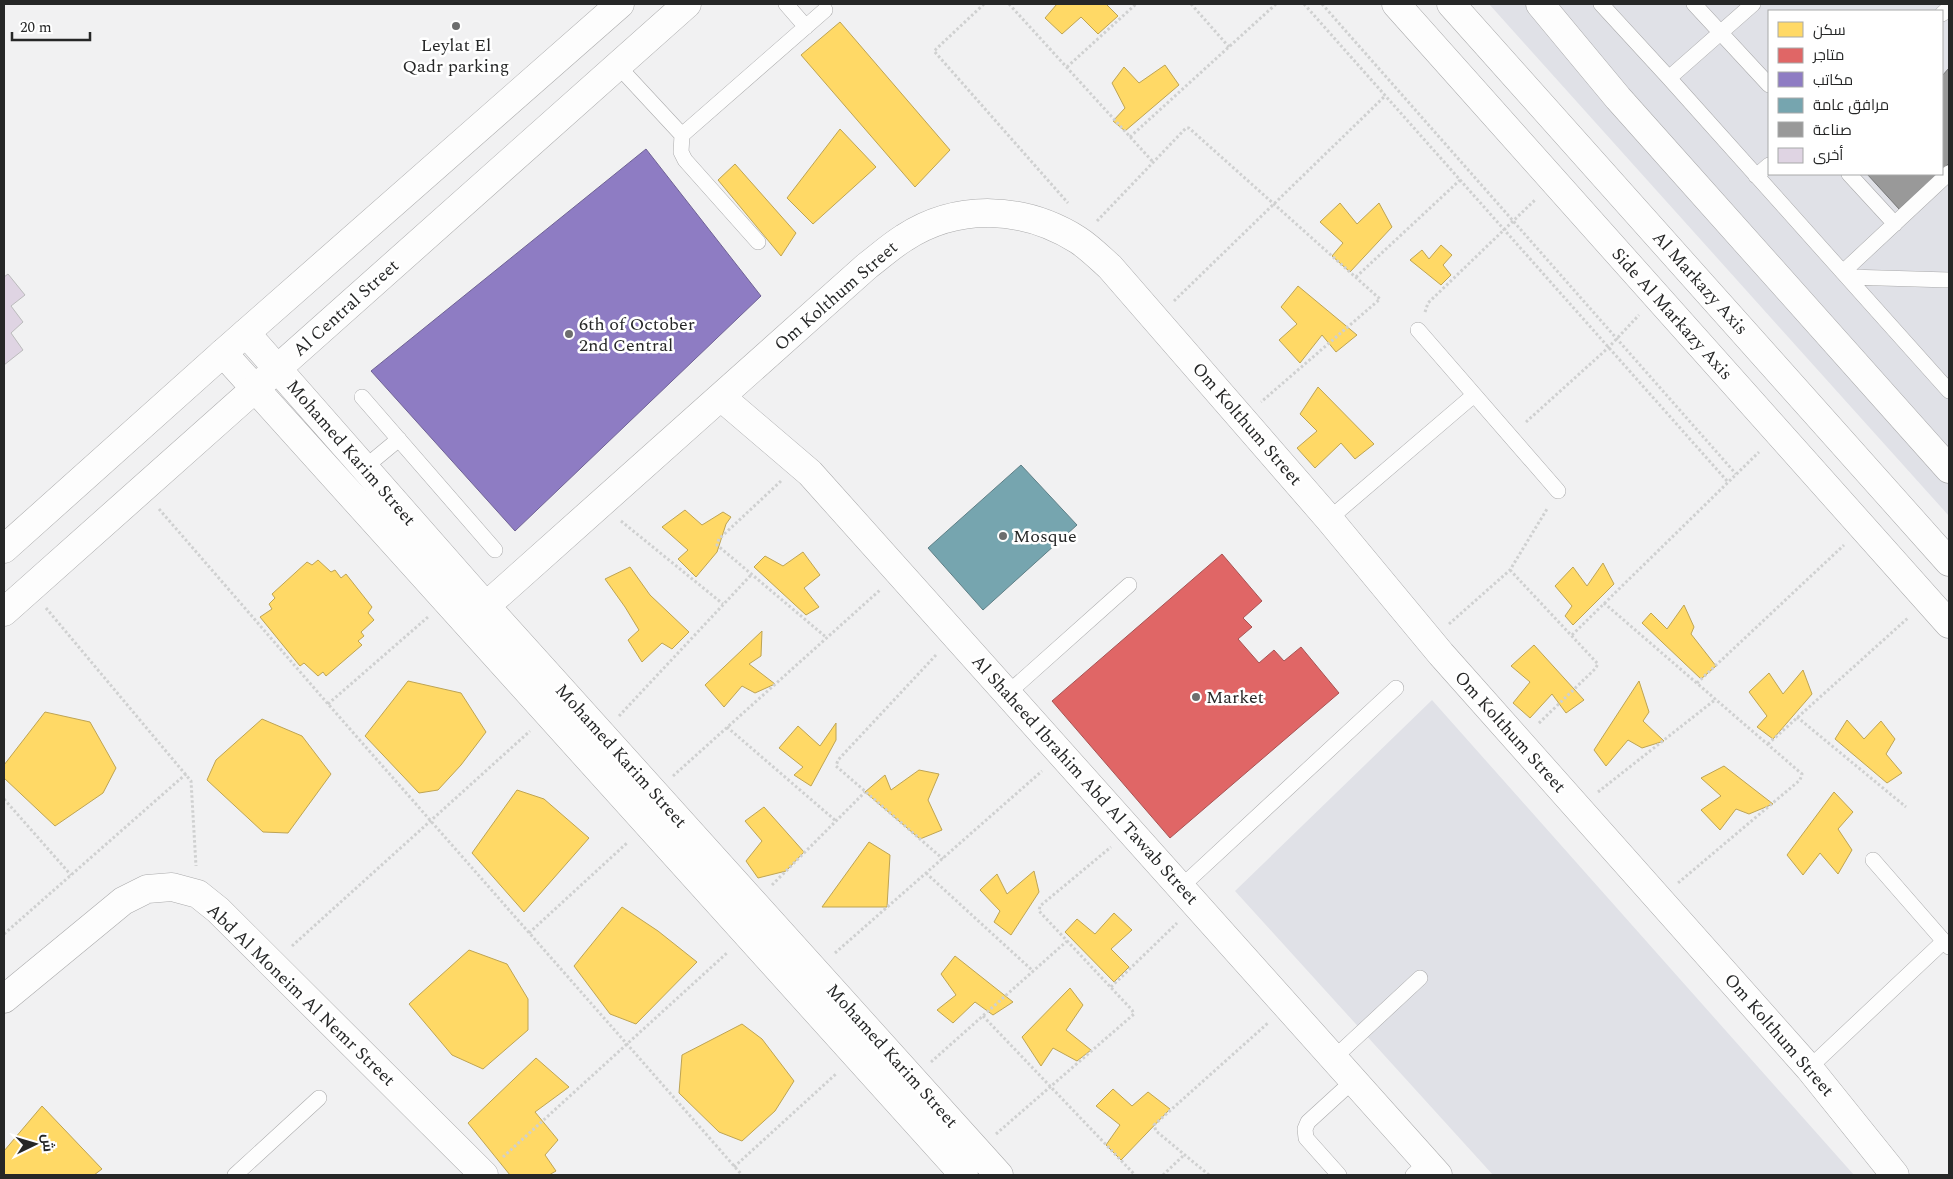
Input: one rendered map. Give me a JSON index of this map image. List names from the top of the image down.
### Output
{
  "streets": {
    "street": [
      "Al Markazy Axis",
      "Om Kolthum Street",
      "Al Central Street",
      "Side Al Markazy Axis",
      "Mohamed Karim Street",
      "Al Shaheed Ibrahim Abd Al Tawab Street",
      "Abd Al Moneim Al Nemr Street"
    ]
  },
  "crossings": [
    ["Om Kolthum Street", "Mohamed Karim Street"],
    ["Om Kolthum Street", "Al Shaheed Ibrahim Abd Al Tawab Street"],
    ["Al Central Street", "Mohamed Karim Street"]
  ],
  "places": [
    "Leylat El Qadr parking",
    "6th of October 2nd Central",
    "Mosque",
    "Market"
  ],
  "legend": [
    "سكن",
    "متاجر",
    "مكاتب",
    "مرافق عامة",
    "صناعة",
    "أخرى"
  ],
  "scale_bar": "20 m",
  "north": "right"
}
